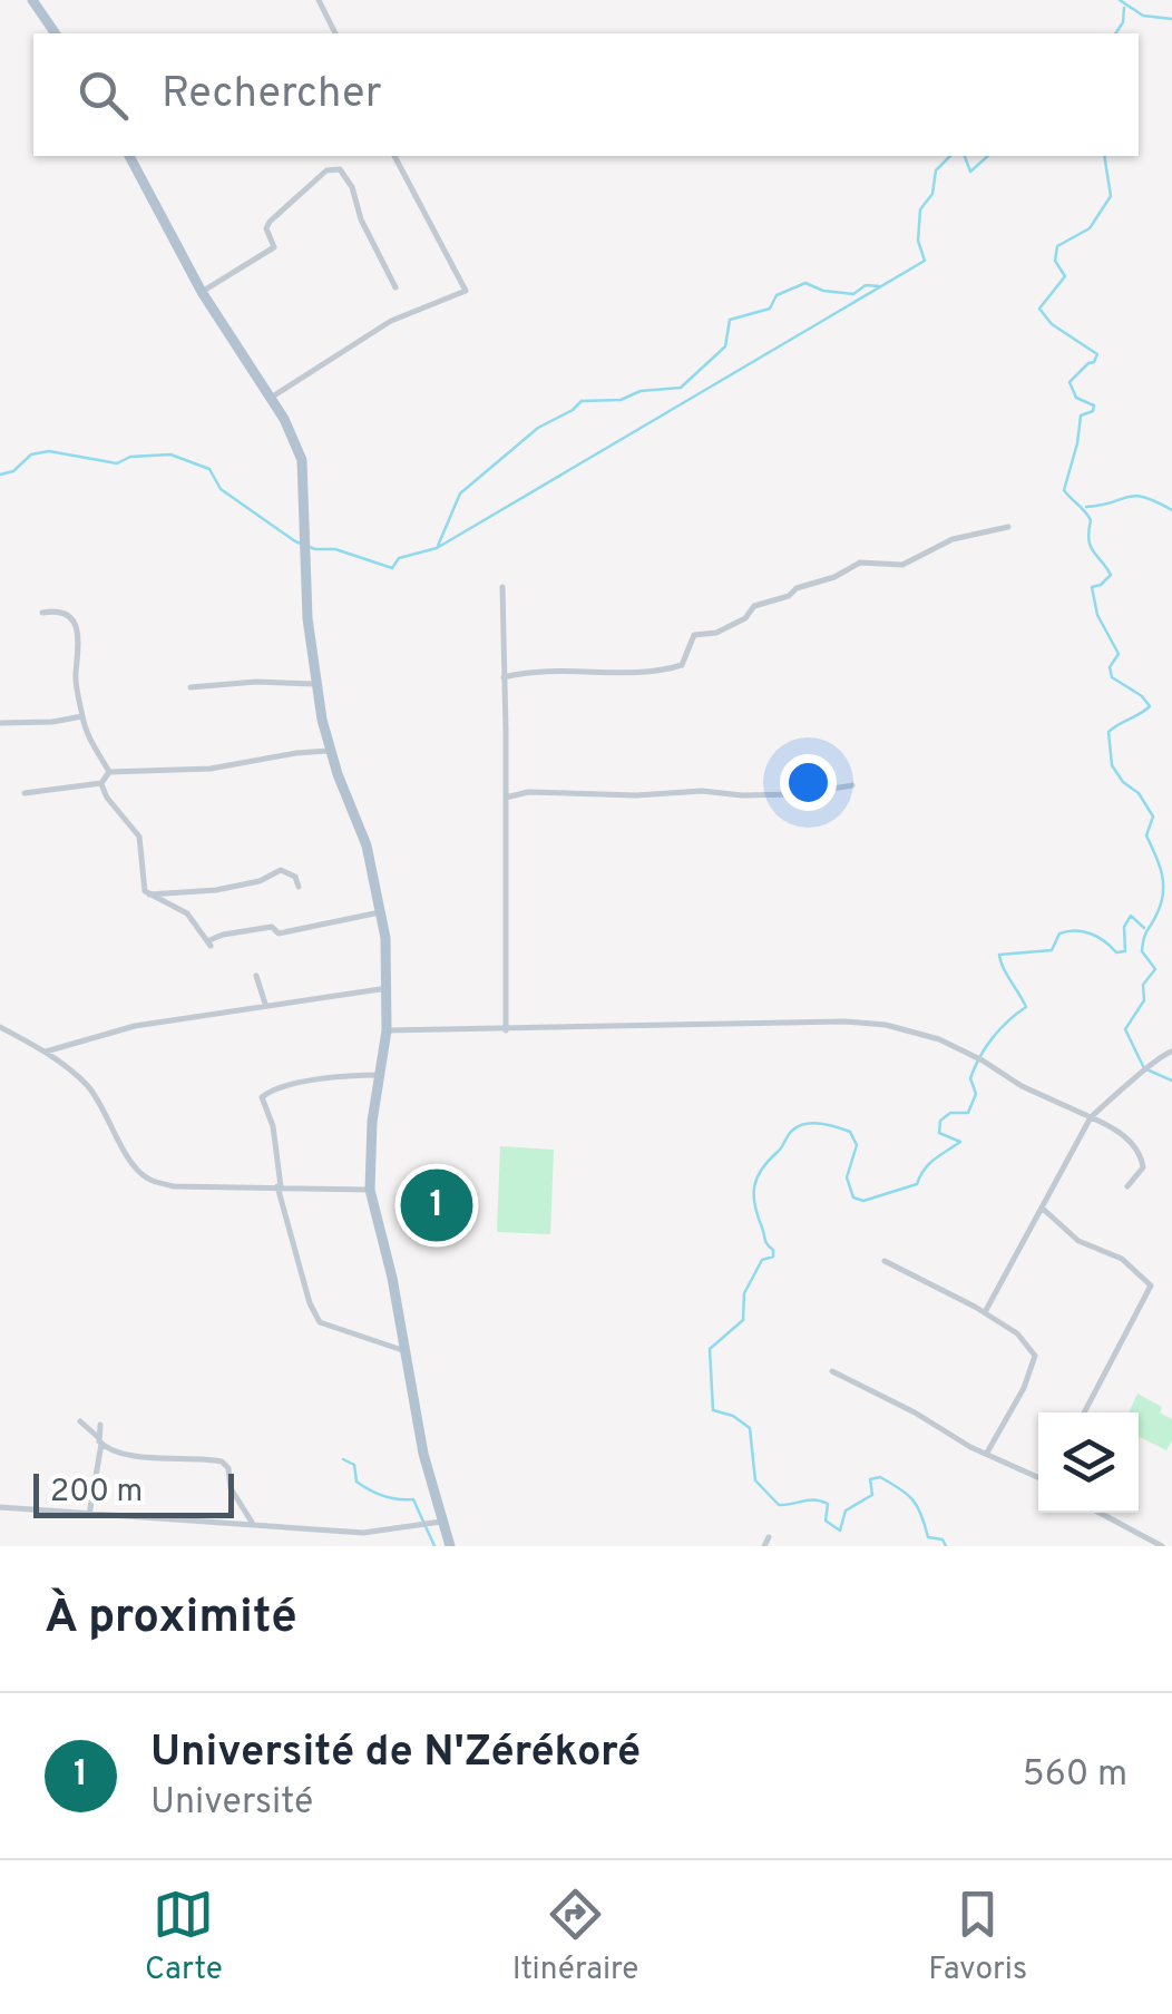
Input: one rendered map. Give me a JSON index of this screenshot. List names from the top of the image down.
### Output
{
  "scale_bar": "200 m",
  "page": {
    "search": "Rechercher",
    "pins": "1",
    "scale": "200 m",
    "heading": "À proximité",
    "list": [
      {
        "mark": "1",
        "name": "Université de N'Zérékoré",
        "note": "Université",
        "value": "560 m"
      }
    ],
    "nav": ["Carte", "Itinéraire", "Favoris"]
  }
}
